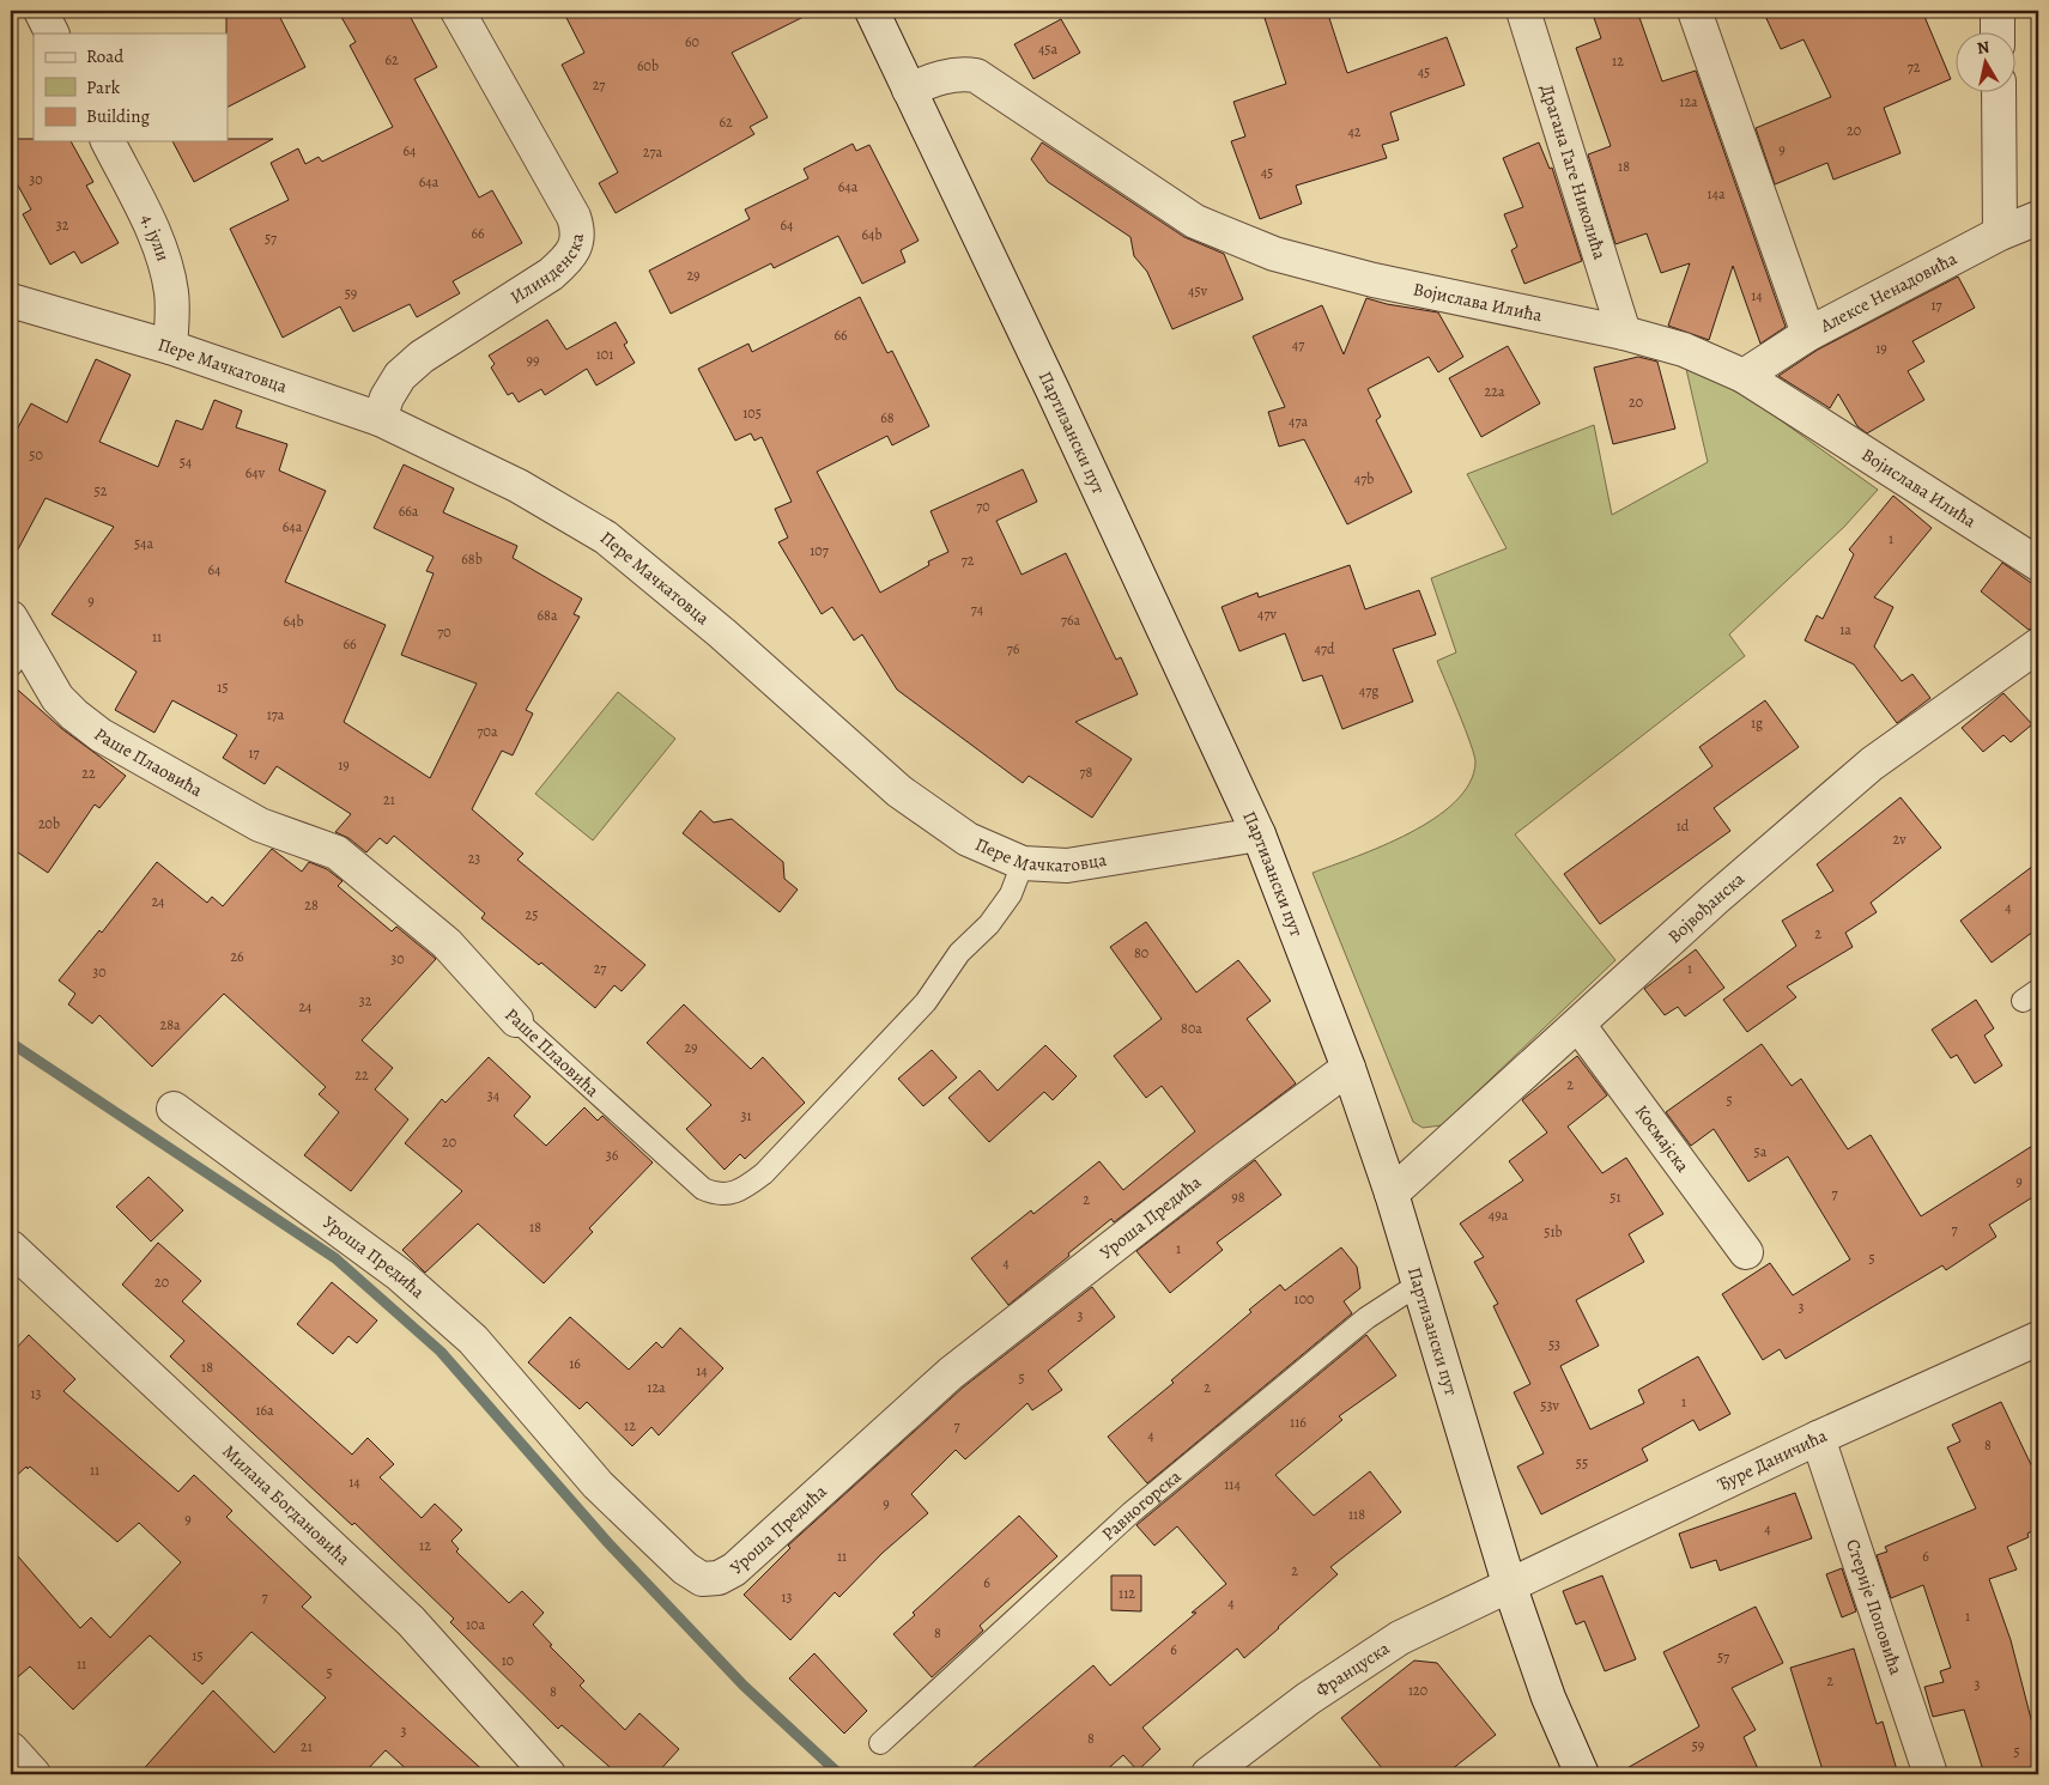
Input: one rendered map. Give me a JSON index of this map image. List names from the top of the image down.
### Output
{
  "streets": {
    "street": [
      "Драгана Гаге Николића",
      "4. јули",
      "Илинденска",
      "Алексе Ненадовића",
      "Војислава Илића",
      "Пере Мачкатовца",
      "Партизански пут",
      "Раше Плаовића",
      "Војвођанска",
      "Космајска",
      "Уроша Предића",
      "Ђуре Даничића",
      "Милана Богдановића",
      "Стерије Поповића",
      "Француска"
    ],
    "lane": ["Равногорска"]
  },
  "crossings": [
    ["Драгана Гаге Николића", "Војислава Илића"],
    ["4. јули", "Пере Мачкатовца"],
    ["Илинденска", "Пере Мачкатовца"],
    ["Алексе Ненадовића", "Војислава Илића"],
    ["Војислава Илића", "Партизански пут"],
    ["Пере Мачкатовца", "Партизански пут"],
    ["Пере Мачкатовца", "Раше Плаовића"],
    ["Партизански пут", "Војвођанска"],
    ["Партизански пут", "Уроша Предића"],
    ["Партизански пут", "Ђуре Даничића"],
    ["Партизански пут", "Равногорска"],
    ["Партизански пут", "Француска"],
    ["Војвођанска", "Космајска"],
    ["Ђуре Даничића", "Стерије Поповића"],
    ["Ђуре Даничића", "Француска"]
  ],
  "house_numbers": [
    "60",
    "45a",
    "62",
    "12",
    "60b",
    "72",
    "45",
    "27",
    "12a",
    "62",
    "20",
    "42",
    "9",
    "64",
    "27a",
    "18",
    "45",
    "30",
    "64a",
    "64a",
    "14a",
    "32",
    "64",
    "66",
    "64b",
    "57",
    "29",
    "45v",
    "59",
    "14",
    "17",
    "66",
    "47",
    "19",
    "101",
    "99",
    "22a",
    "20",
    "105",
    "68",
    "47a",
    "50",
    "54",
    "64v",
    "47b",
    "52",
    "70",
    "66a",
    "64a",
    "1",
    "54a",
    "107",
    "68b",
    "72",
    "64",
    "9",
    "74",
    "47v",
    "68a",
    "76a",
    "64b",
    "1a",
    "70",
    "11",
    "66",
    "76",
    "47d",
    "15",
    "47g",
    "17a",
    "1g",
    "70a",
    "17",
    "19",
    "78",
    "22",
    "21",
    "20b",
    "1d",
    "2v",
    "23",
    "24",
    "28",
    "4",
    "25",
    "2",
    "80",
    "26",
    "30",
    "27",
    "1",
    "30",
    "32",
    "24",
    "28a",
    "80a",
    "29",
    "22",
    "2",
    "34",
    "5",
    "31",
    "20",
    "5a",
    "36",
    "9",
    "7",
    "98",
    "51",
    "2",
    "49a",
    "18",
    "7",
    "51b",
    "1",
    "5",
    "4",
    "20",
    "100",
    "3",
    "3",
    "53",
    "16",
    "18",
    "14",
    "5",
    "12a",
    "2",
    "13",
    "1",
    "53v",
    "16a",
    "116",
    "12",
    "7",
    "4",
    "8",
    "55",
    "11",
    "14",
    "114",
    "9",
    "118",
    "9",
    "4",
    "12",
    "11",
    "6",
    "2",
    "6",
    "112",
    "7",
    "13",
    "4",
    "1",
    "10a",
    "8",
    "6",
    "15",
    "57",
    "10",
    "11",
    "5",
    "2",
    "3",
    "120",
    "8",
    "3",
    "8",
    "59",
    "21",
    "5"
  ],
  "legend": ["Road", "Park", "Building"],
  "north": "top"
}
